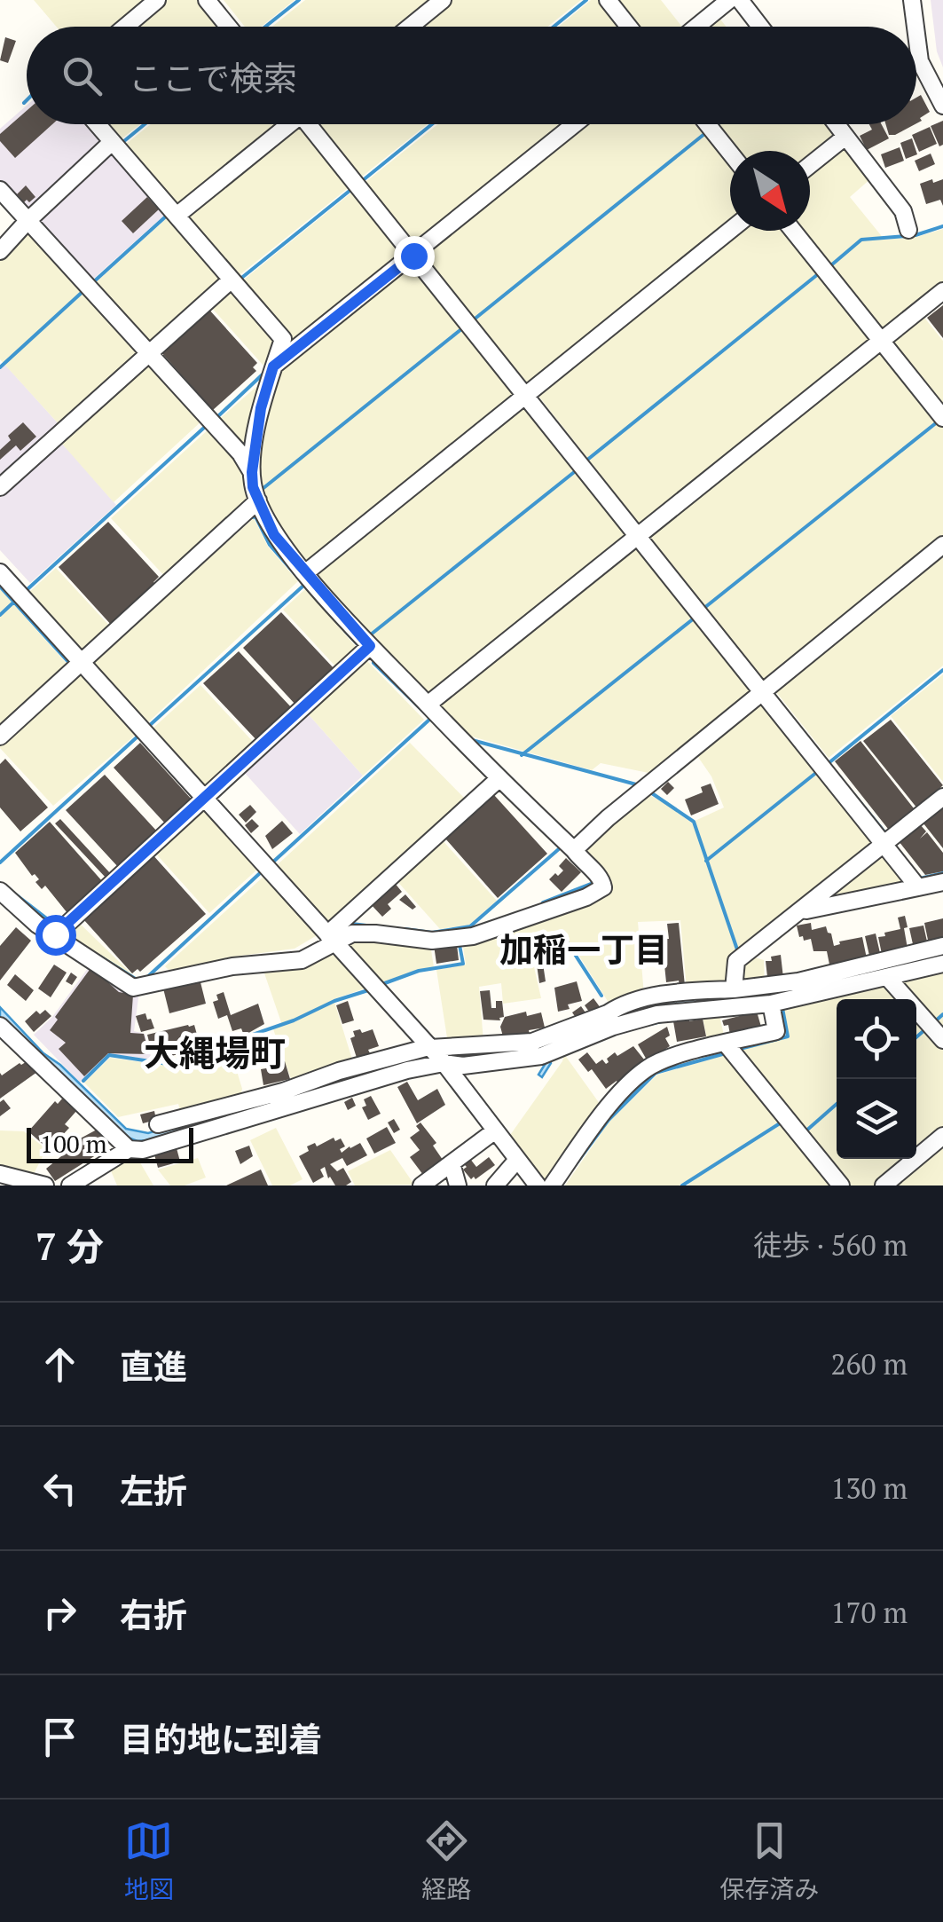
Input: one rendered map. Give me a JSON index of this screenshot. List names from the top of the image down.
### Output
{
  "districts": ["加稲一丁目", "大縄場町"],
  "scale_bar": "100 m",
  "north": "bottom right",
  "page": {
    "search": "ここで検索",
    "scale": "100 m",
    "heading": ["7 分", "徒歩 · 560 m"],
    "list": [
      ["直進", "260 m"],
      ["左折", "130 m"],
      ["右折", "170 m"],
      "目的地に到着"
    ],
    "nav": ["地図", "経路", "保存済み"]
  }
}
